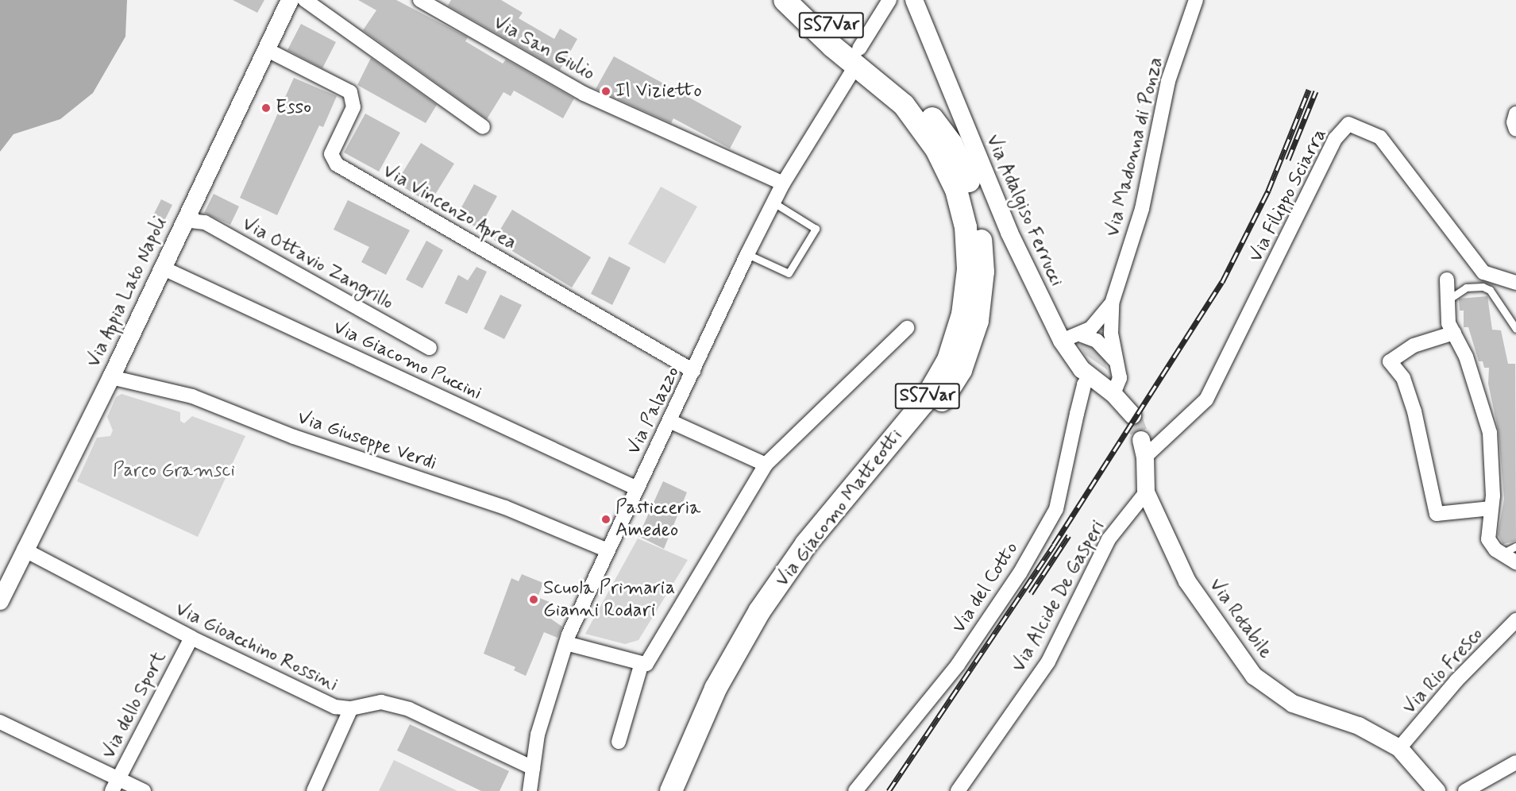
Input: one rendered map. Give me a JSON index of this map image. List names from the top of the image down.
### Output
{
  "streets": {
    "main road": ["SS7Var", "Via Giacomo Matteotti"],
    "street": [
      "Via San Giulio",
      "Via Madonna di Ponza",
      "Via Filippo Sciarra",
      "Via Vincenzo Aprea",
      "Via Adalgiso Ferrucci",
      "Via Ottavio Zangrillo",
      "Via Appia Lato Napoli",
      "Via Giacomo Puccini",
      "Via Palazzo",
      "Via Giuseppe Verdi",
      "Via del Cotto",
      "Via Alcide De Gasperi",
      "Via Rotabile",
      "Via Gioacchino Rossini",
      "Via Rio Fresco",
      "Via dello Sport"
    ]
  },
  "crossings": [
    ["Via San Giulio", "Via Palazzo"],
    ["Via Madonna di Ponza", "Via Adalgiso Ferrucci"],
    ["Via Vincenzo Aprea", "Via Appia Lato Napoli"],
    ["Via Vincenzo Aprea", "Via Palazzo"],
    ["Via Adalgiso Ferrucci", "Via del Cotto"],
    ["Via Ottavio Zangrillo", "Via Appia Lato Napoli"],
    ["Via Appia Lato Napoli", "Via Giacomo Puccini"],
    ["Via Appia Lato Napoli", "Via Giuseppe Verdi"],
    ["Via Appia Lato Napoli", "Via Gioacchino Rossini"],
    ["Via Giacomo Puccini", "Via Palazzo"],
    ["Via Palazzo", "Via Giuseppe Verdi"],
    ["Via Palazzo", "Via Giacomo Matteotti"],
    ["Via Palazzo", "Via Gioacchino Rossini"],
    ["Via Alcide De Gasperi", "Via Rotabile"],
    ["Via Rotabile", "Via Rio Fresco"],
    ["Via Gioacchino Rossini", "Via dello Sport"]
  ],
  "parks": ["Parco Gramsci"],
  "places": [
    "Il Vizietto",
    "Esso",
    "Pasticceria Amedeo",
    "Scuola Primaria Gianni Rodari"
  ]
}
